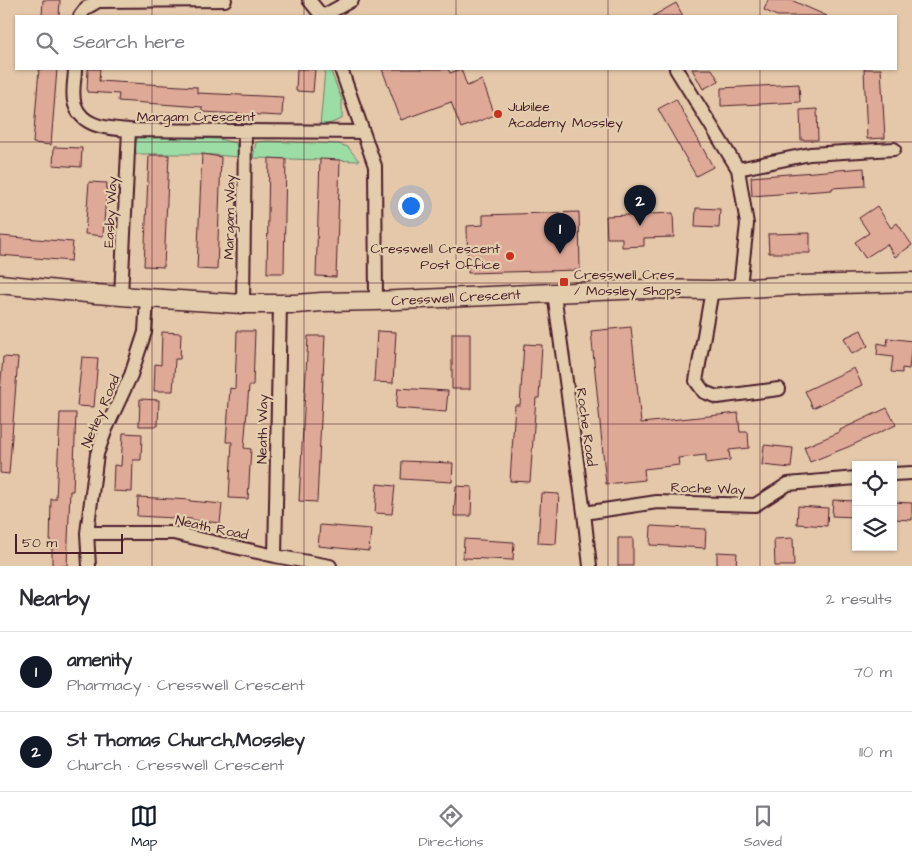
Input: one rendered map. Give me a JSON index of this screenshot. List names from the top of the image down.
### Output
{
  "streets": {
    "street": [
      "Margam Crescent",
      "Easby Way",
      "Margam Way",
      "Cresswell Crescent",
      "Netley Road",
      "Roche Road",
      "Neath Way",
      "Roche Way",
      "Neath Road"
    ]
  },
  "crossings": [
    ["Margam Crescent", "Easby Way"],
    ["Margam Crescent", "Margam Way"],
    ["Easby Way", "Cresswell Crescent"],
    ["Margam Way", "Cresswell Crescent"],
    ["Cresswell Crescent", "Netley Road"],
    ["Cresswell Crescent", "Roche Road"],
    ["Cresswell Crescent", "Neath Way"],
    ["Netley Road", "Neath Road"],
    ["Roche Road", "Roche Way"],
    ["Neath Way", "Neath Road"]
  ],
  "places": {
    "other": ["Jubilee Academy Mossley", "Cresswell Crescent Post Office"],
    "transit": ["Cresswell Cres / Mossley Shops"]
  },
  "scale_bar": "50 m",
  "page": {
    "search": "Search here",
    "pins": ["2", "1"],
    "scale": "50 m",
    "heading": ["Nearby", "2 results"],
    "list": [
      {
        "mark": "1",
        "name": "amenity",
        "note": "Pharmacy · Cresswell Crescent",
        "value": "70 m"
      },
      {
        "mark": "2",
        "name": "St Thomas Church,Mossley",
        "note": "Church · Cresswell Crescent",
        "value": "110 m"
      }
    ],
    "nav": ["Map", "Directions", "Saved"]
  }
}
